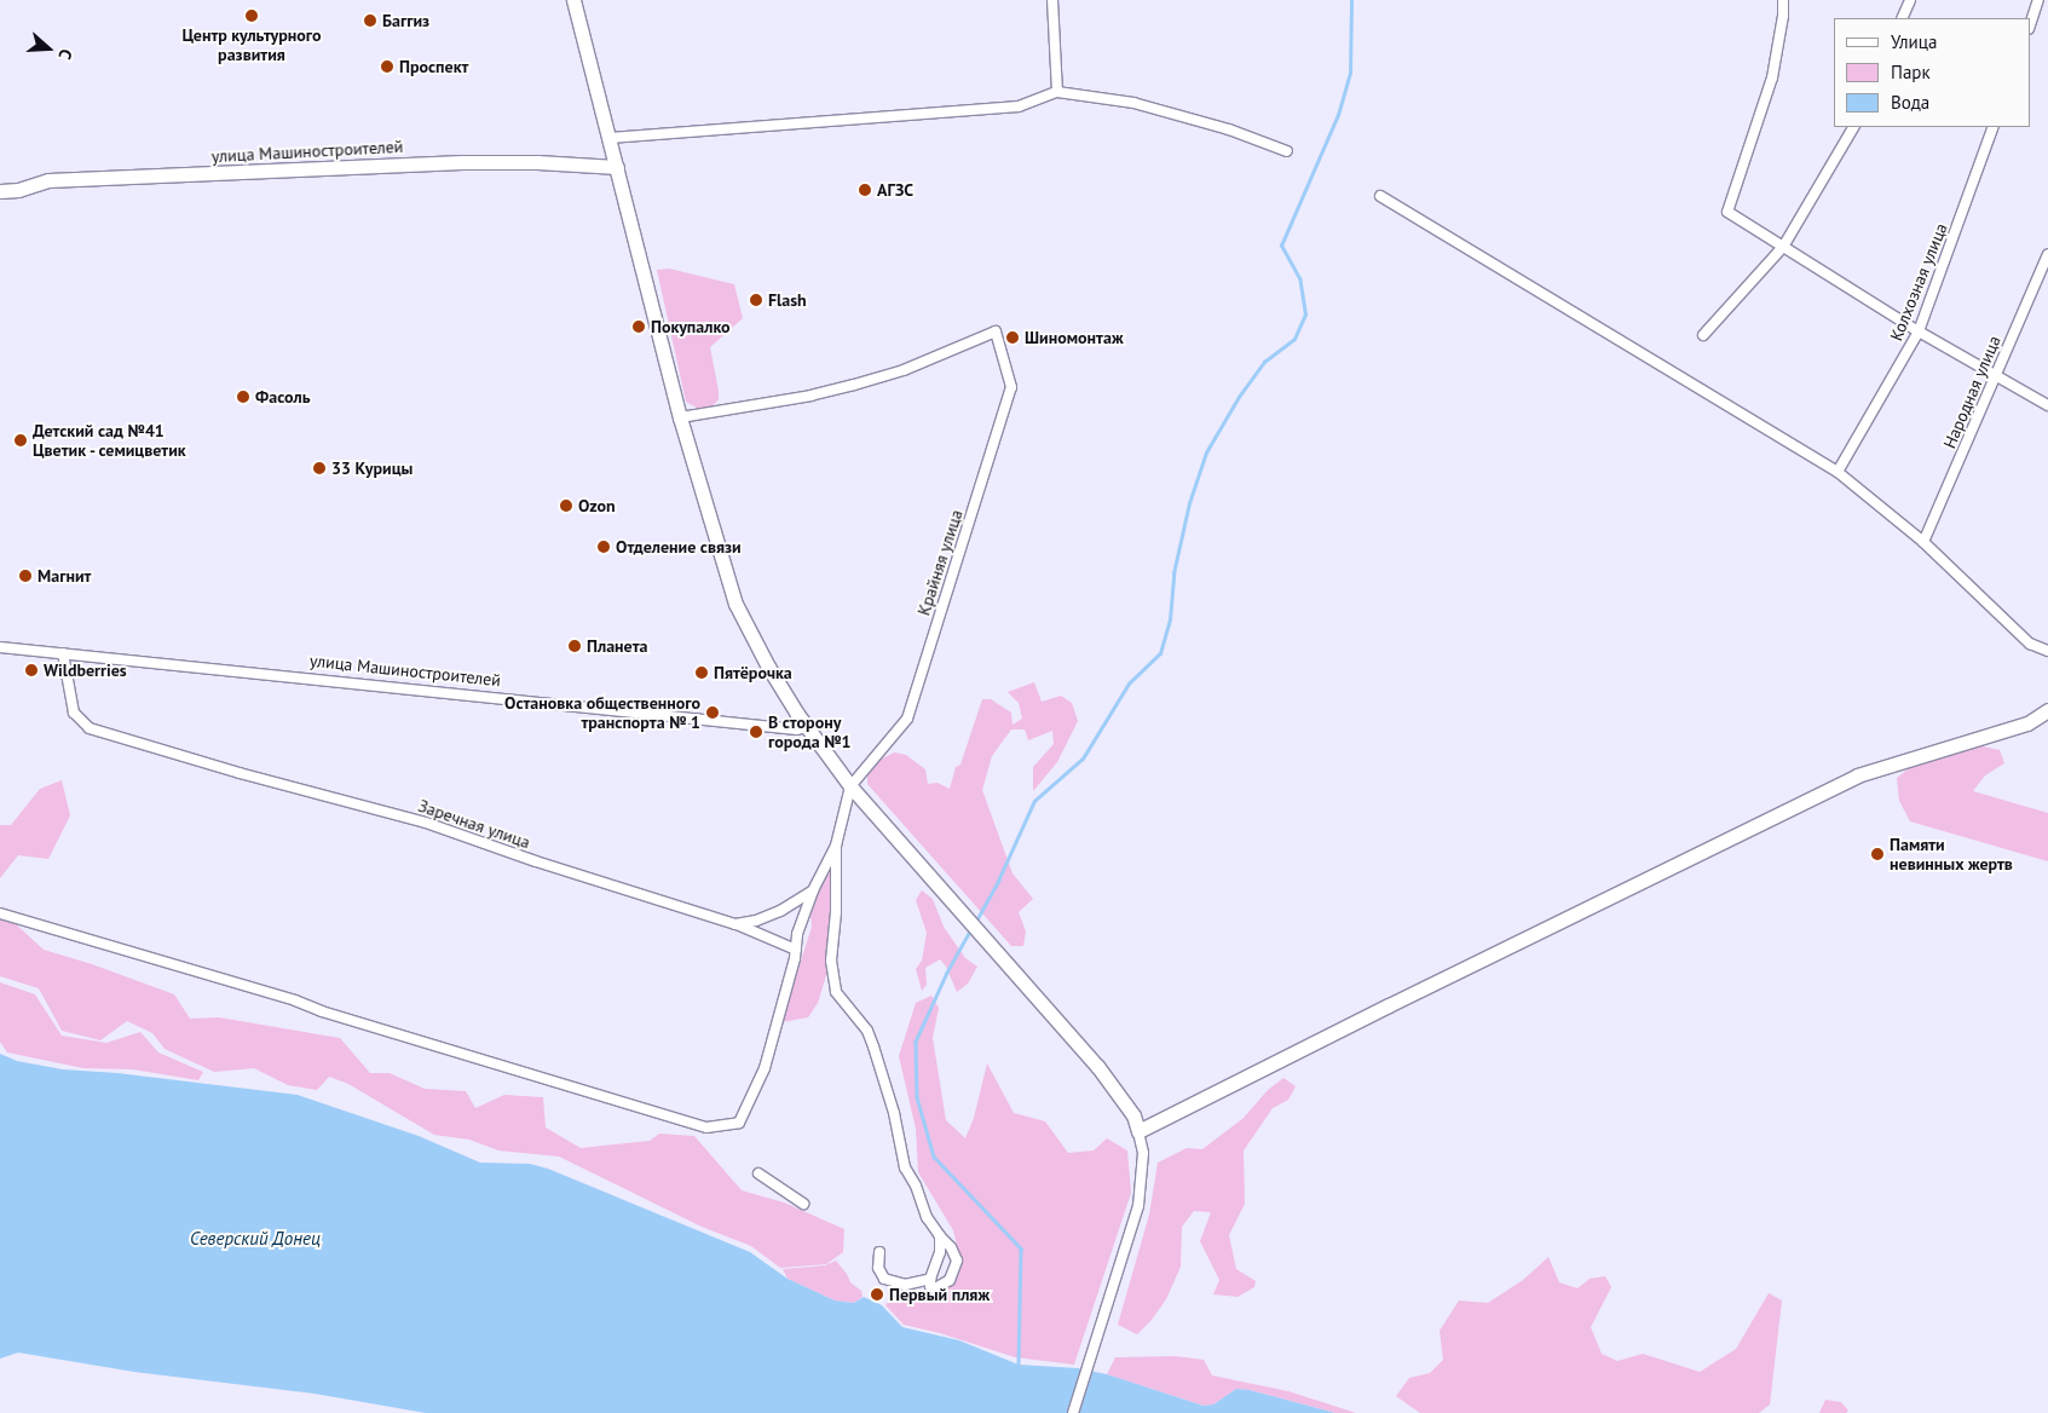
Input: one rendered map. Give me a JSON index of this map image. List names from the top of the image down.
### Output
{
  "streets": {
    "street": [
      "улица Машиностроителей",
      "Колхозная улица",
      "Народная улица",
      "Крайняя улица",
      "Заречная улица"
    ]
  },
  "crossings": [
    ["улица Машиностроителей", "Заречная улица"]
  ],
  "water": ["Северский Донец"],
  "places": [
    "Центр культурного развития",
    "Баггиз",
    "Проспект",
    "АГЗС",
    "Flash",
    "Покупалко",
    "Шиномонтаж",
    "Фасоль",
    "Детский сад №41 Цветик - семицветик",
    "33 Курицы",
    "Ozon",
    "Отделение связи",
    "Магнит",
    "Планета",
    "Wildberries",
    "Пятёрочка",
    "Остановка общественного транспорта № 1",
    "В сторону города №1",
    "Памяти невинных жертв",
    "Первый пляж"
  ],
  "legend": ["Улица", "Парк", "Вода"],
  "north": "right"
}
